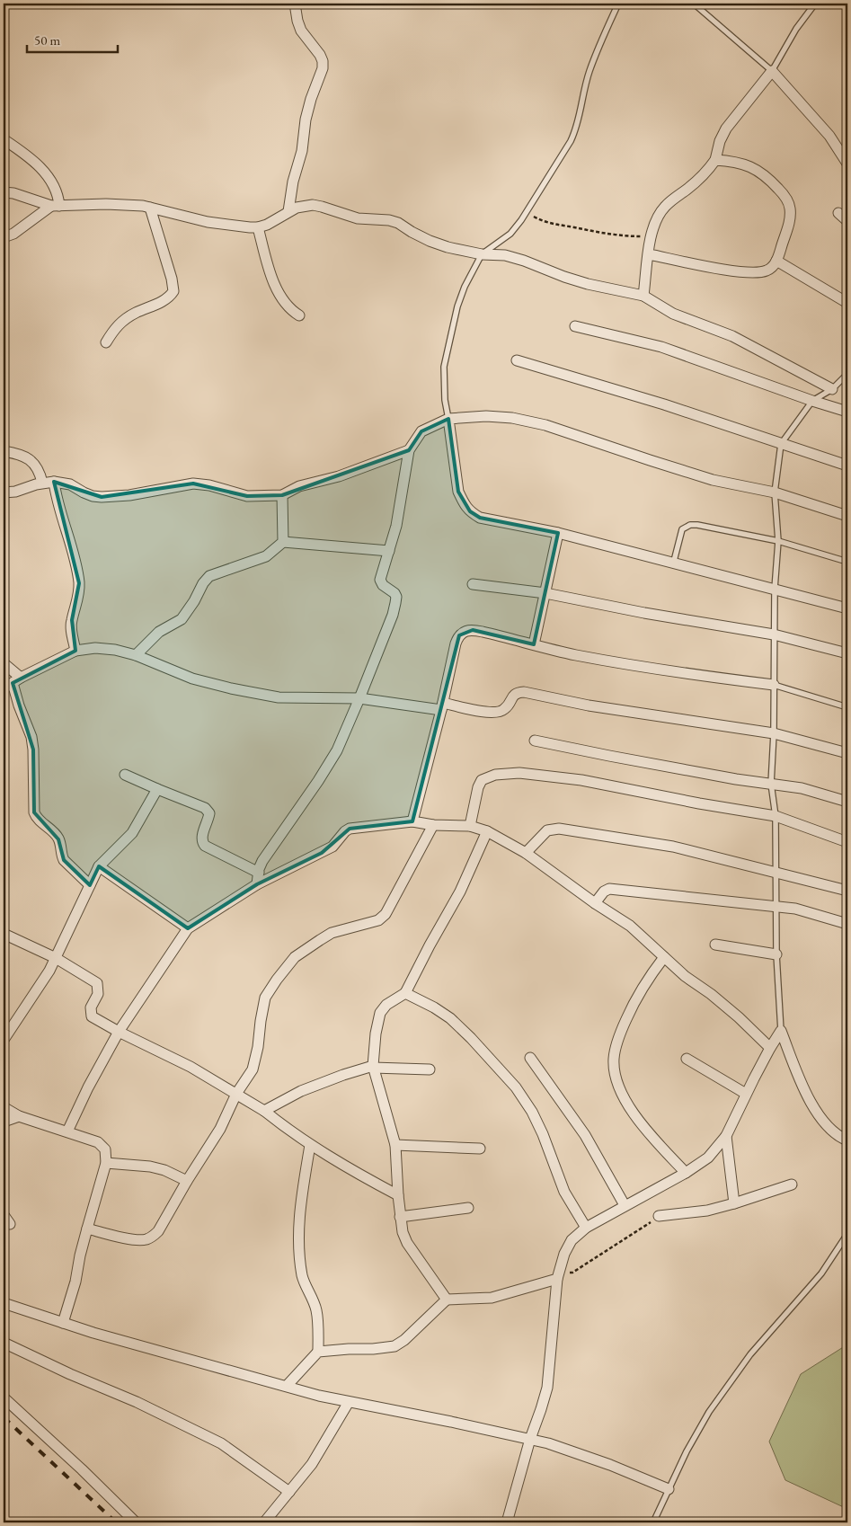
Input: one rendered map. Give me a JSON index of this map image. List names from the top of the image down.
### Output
{
  "scale_bar": "50 m"
}
